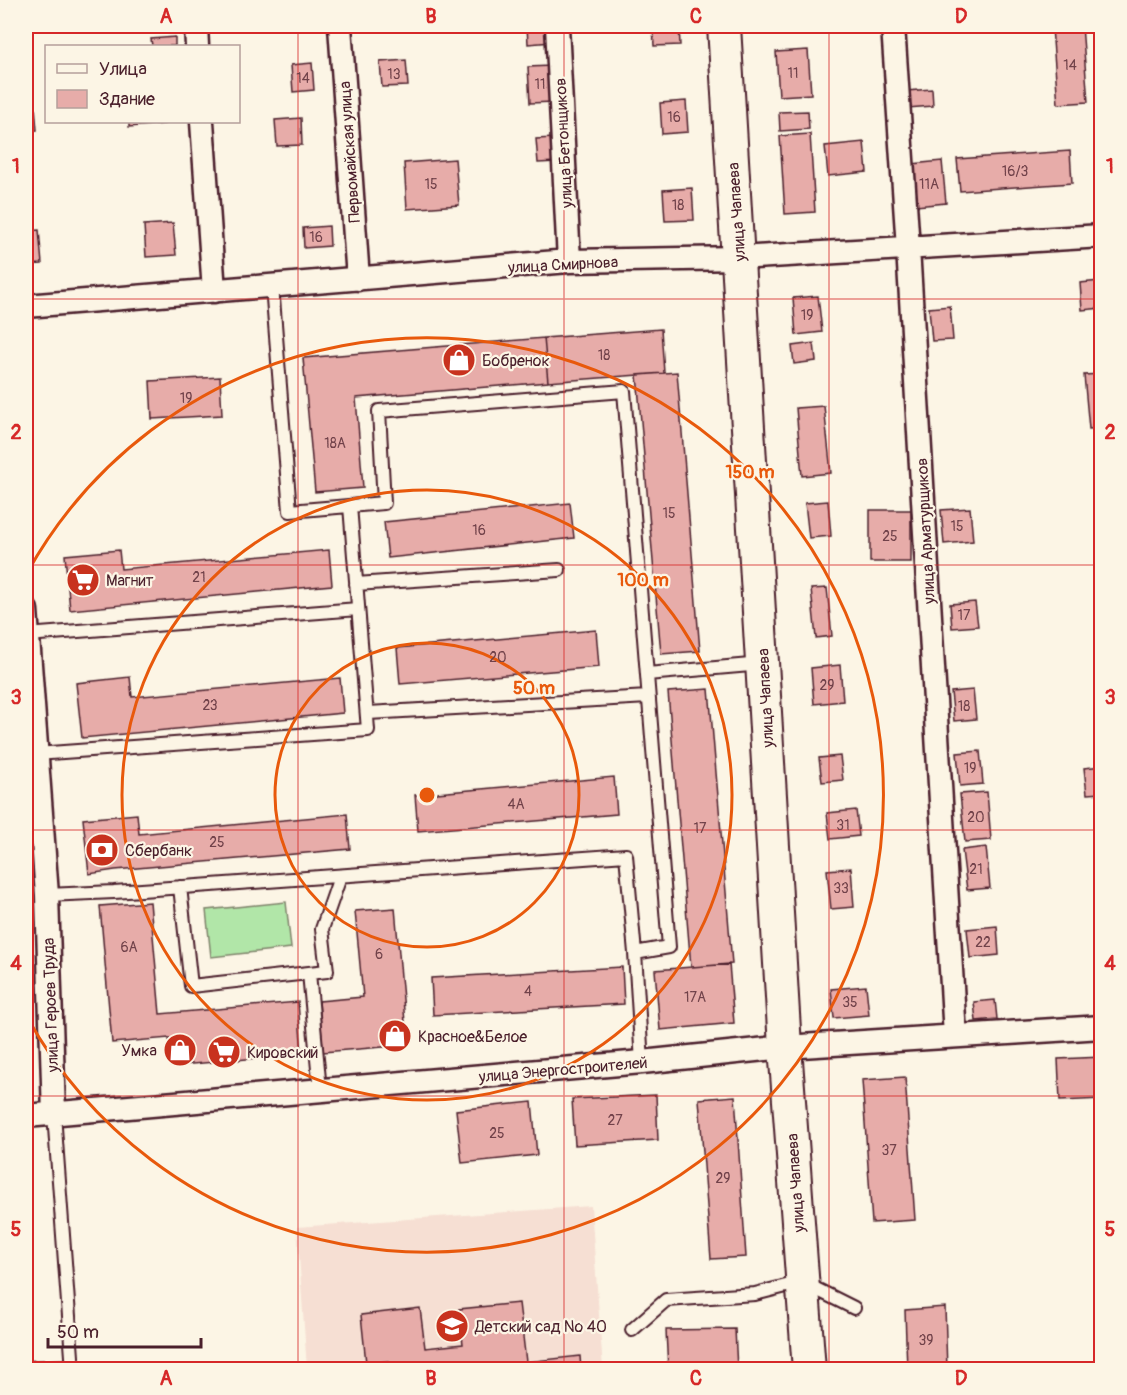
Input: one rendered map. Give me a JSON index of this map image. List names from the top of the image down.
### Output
{
  "streets": {
    "street": [
      "улица Бетонщиков",
      "Первомайская улица",
      "улица Чапаева",
      "улица Смирнова",
      "улица Арматурщиков",
      "улица Героев Труда",
      "улица Энергостроителей"
    ]
  },
  "crossings": [
    ["улица Бетонщиков", "улица Смирнова"],
    ["Первомайская улица", "улица Смирнова"],
    ["улица Чапаева", "улица Смирнова"],
    ["улица Чапаева", "улица Энергостроителей"],
    ["улица Смирнова", "улица Арматурщиков"],
    ["улица Арматурщиков", "улица Энергостроителей"],
    ["улица Героев Труда", "улица Энергостроителей"]
  ],
  "places": {
    "shop": ["Бобренок", "Красное&Белое", "Умка"],
    "supermarket": ["Магнит", "Кировский"],
    "bank": ["Сбербанк"],
    "school or university": ["Детский сад № 40"]
  },
  "house_numbers": [
    "14",
    "11",
    "13",
    "14",
    "11",
    "16",
    "16/3",
    "15",
    "11А",
    "18",
    "16",
    "19",
    "18",
    "19",
    "18А",
    "15",
    "15",
    "16",
    "25",
    "21",
    "17",
    "20",
    "29",
    "23",
    "18",
    "19",
    "4А",
    "20",
    "31",
    "17",
    "25",
    "21",
    "33",
    "22",
    "6А",
    "6",
    "4",
    "17А",
    "35",
    "27",
    "25",
    "37",
    "29",
    "39"
  ],
  "legend": ["Улица", "Здание"],
  "scale_bar": "50 m",
  "grid": {
    "columns": [
      "A",
      "B",
      "C",
      "D"
    ],
    "rows": [
      "1",
      "2",
      "3",
      "4",
      "5"
    ]
  },
  "rings": ["150 m", "100 m", "50 m"]
}
